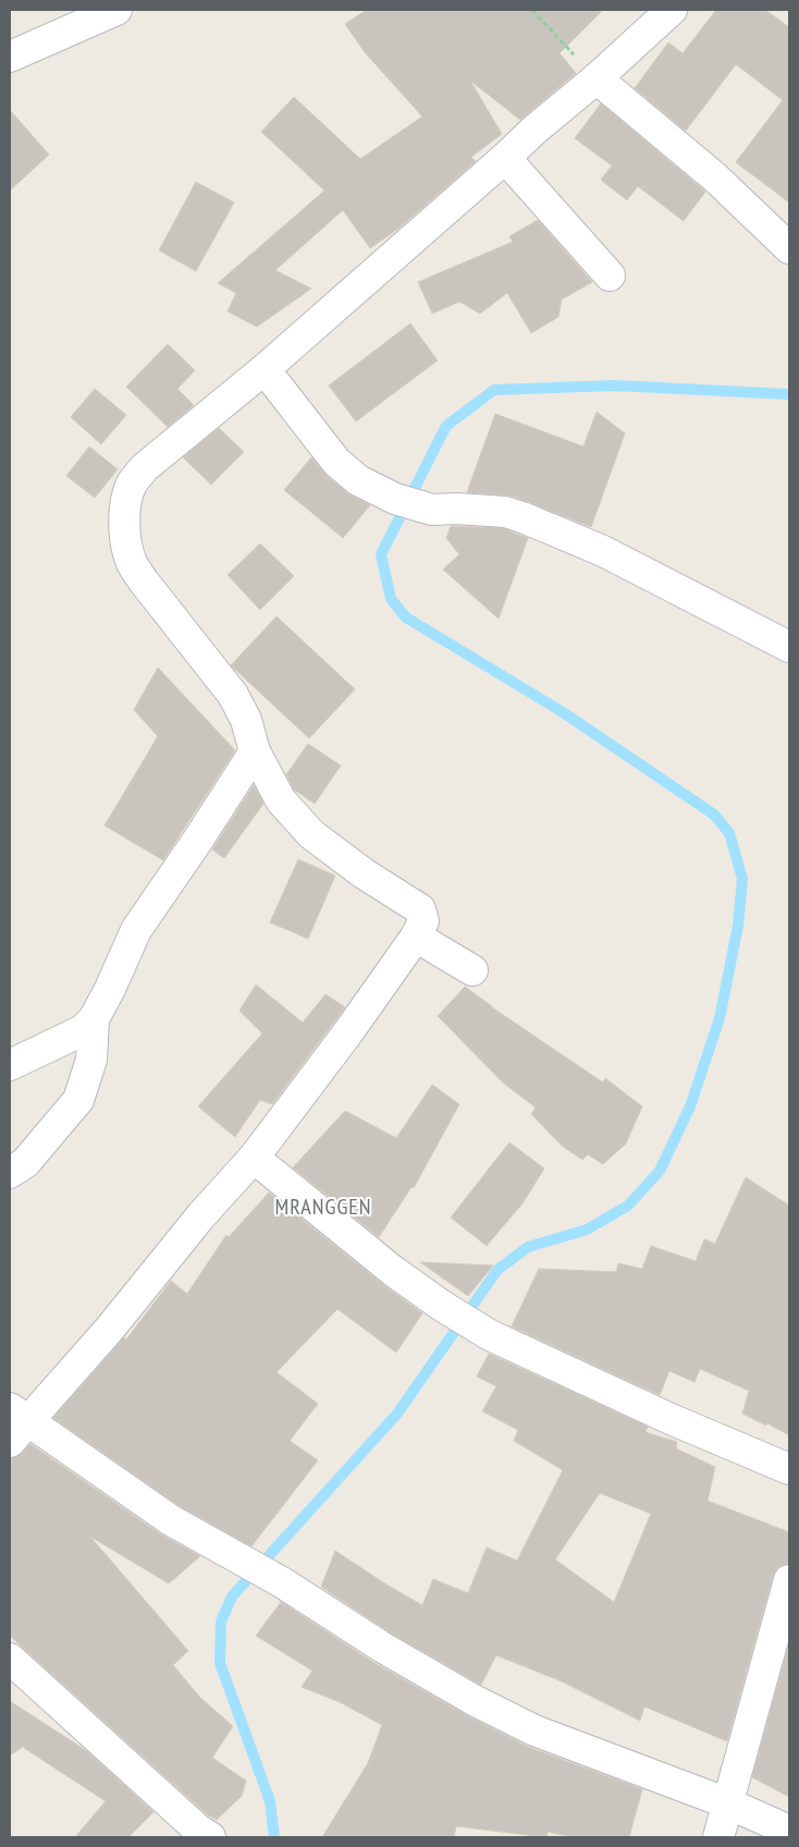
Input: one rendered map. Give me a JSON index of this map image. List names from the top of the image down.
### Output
{
  "districts": ["MRANGGEN"]
}
